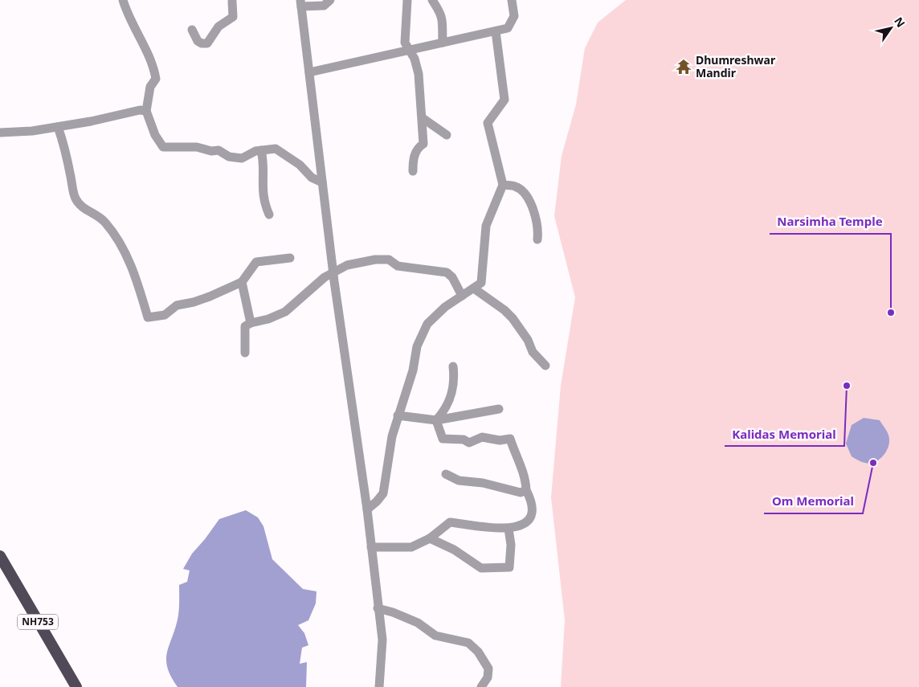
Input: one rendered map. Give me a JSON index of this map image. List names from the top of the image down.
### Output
{
  "streets": {
    "highway": ["NH753"]
  },
  "places": {
    "temple": ["Dhumreshwar Mandir"],
    "other": ["Narsimha Temple", "Kalidas Memorial", "Om Memorial"]
  },
  "north": "top right"
}
